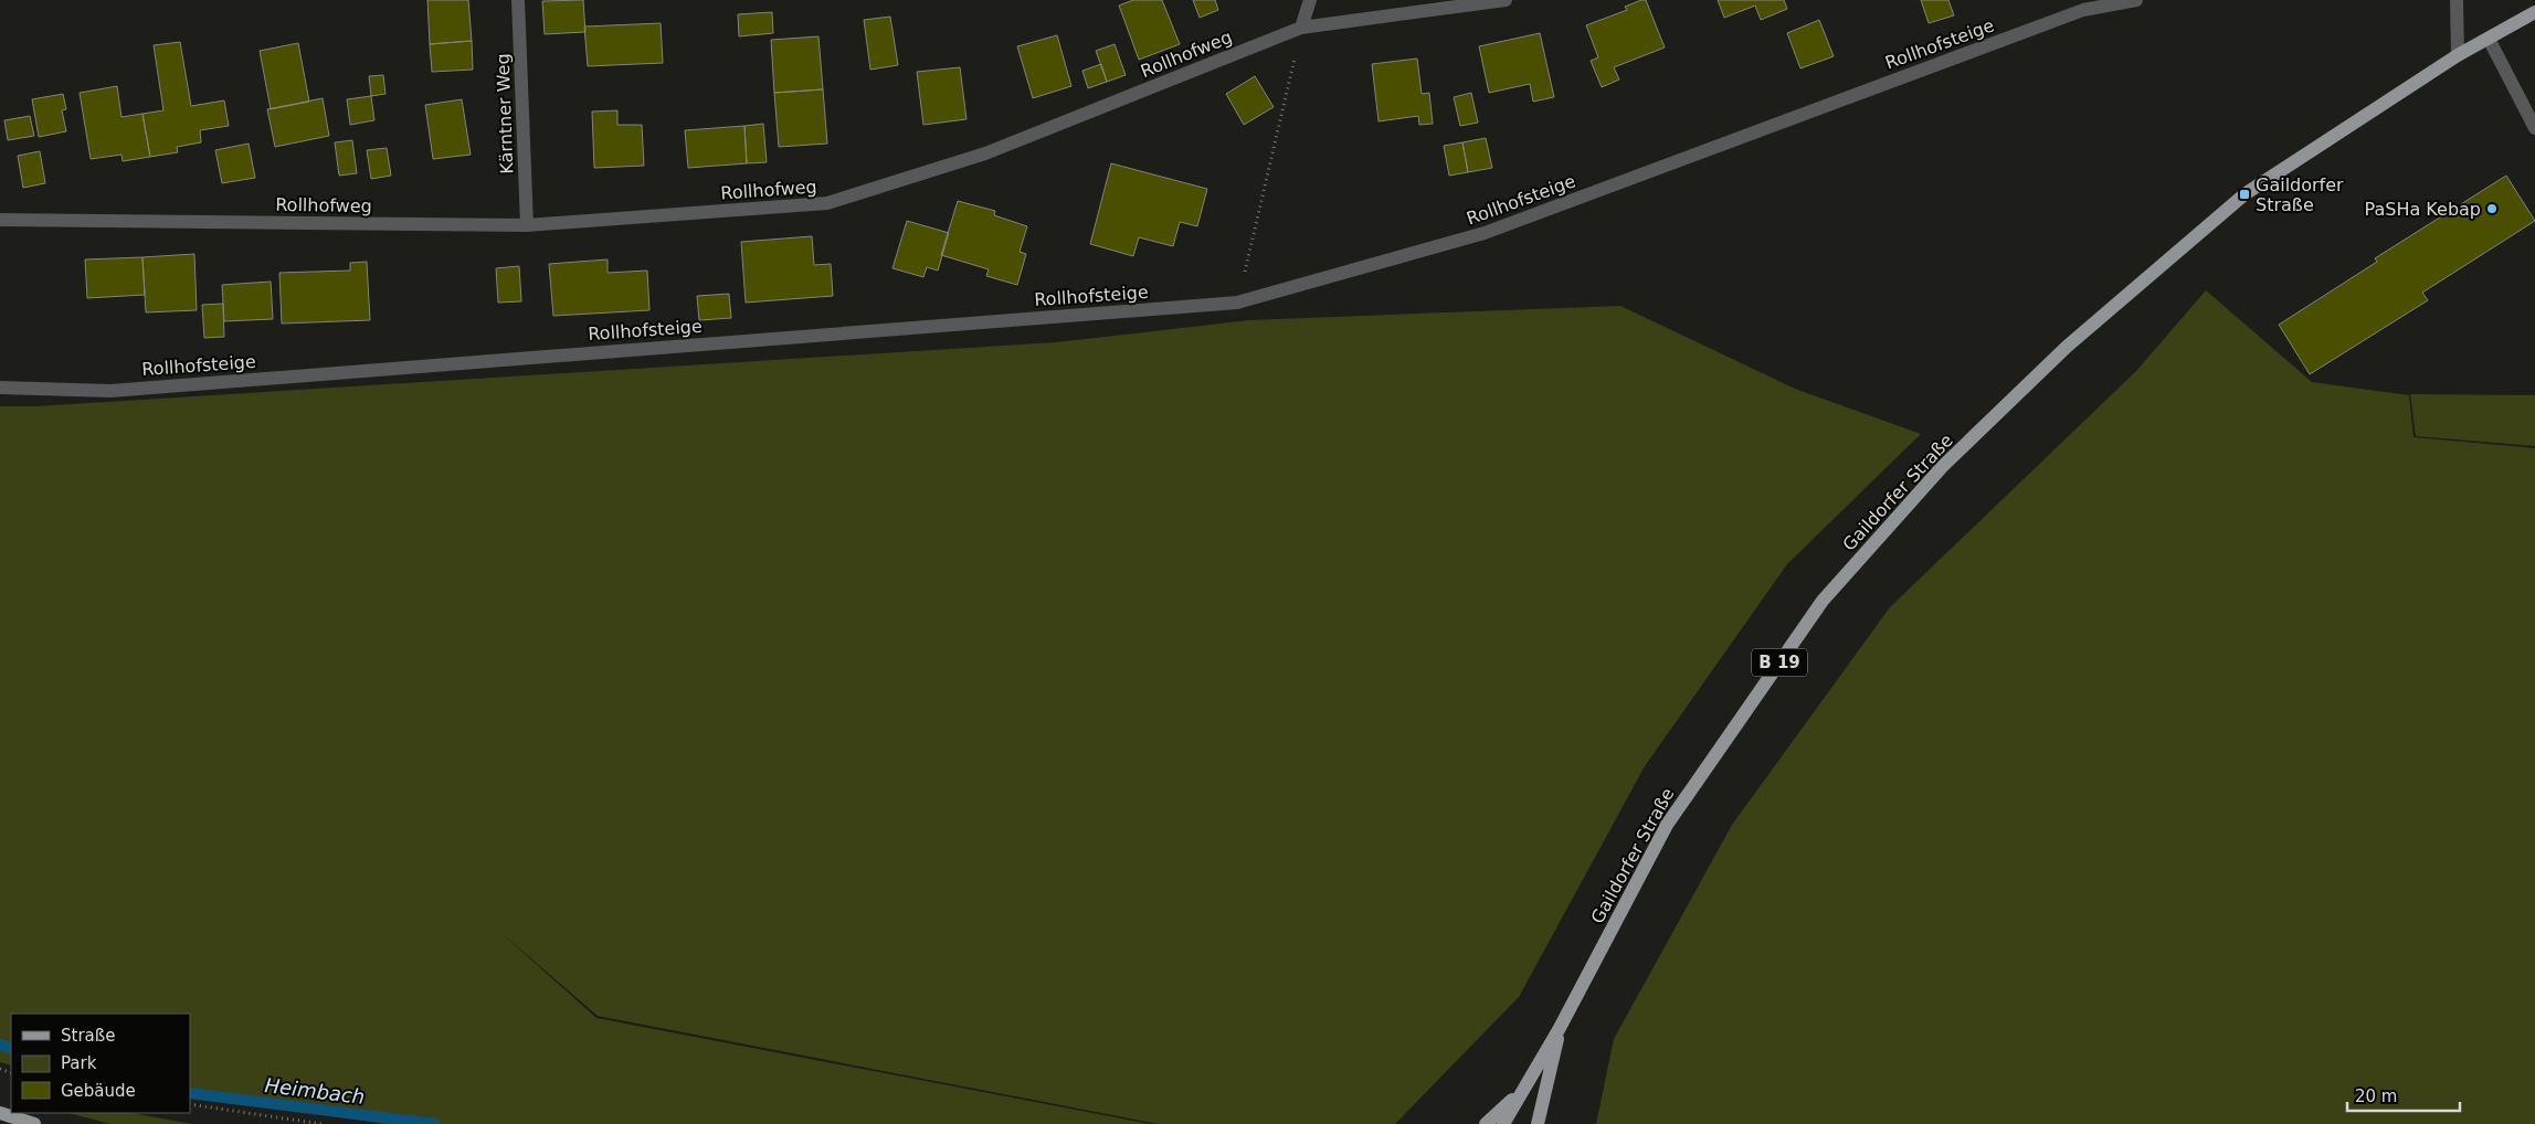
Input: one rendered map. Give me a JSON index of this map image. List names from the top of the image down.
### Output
{
  "streets": {
    "main road": ["Gaildorfer Straße", "B 19"],
    "street": ["Rollhofsteige", "Rollhofweg", "Kärntner Weg"]
  },
  "crossings": [
    ["Rollhofweg", "Kärntner Weg"]
  ],
  "water": ["Heimbach"],
  "places": {
    "transit": ["Gaildorfer Straße"],
    "other": ["PaSHa Kebap"]
  },
  "legend": ["Straße", "Park", "Gebäude"],
  "scale_bar": "20 m"
}
